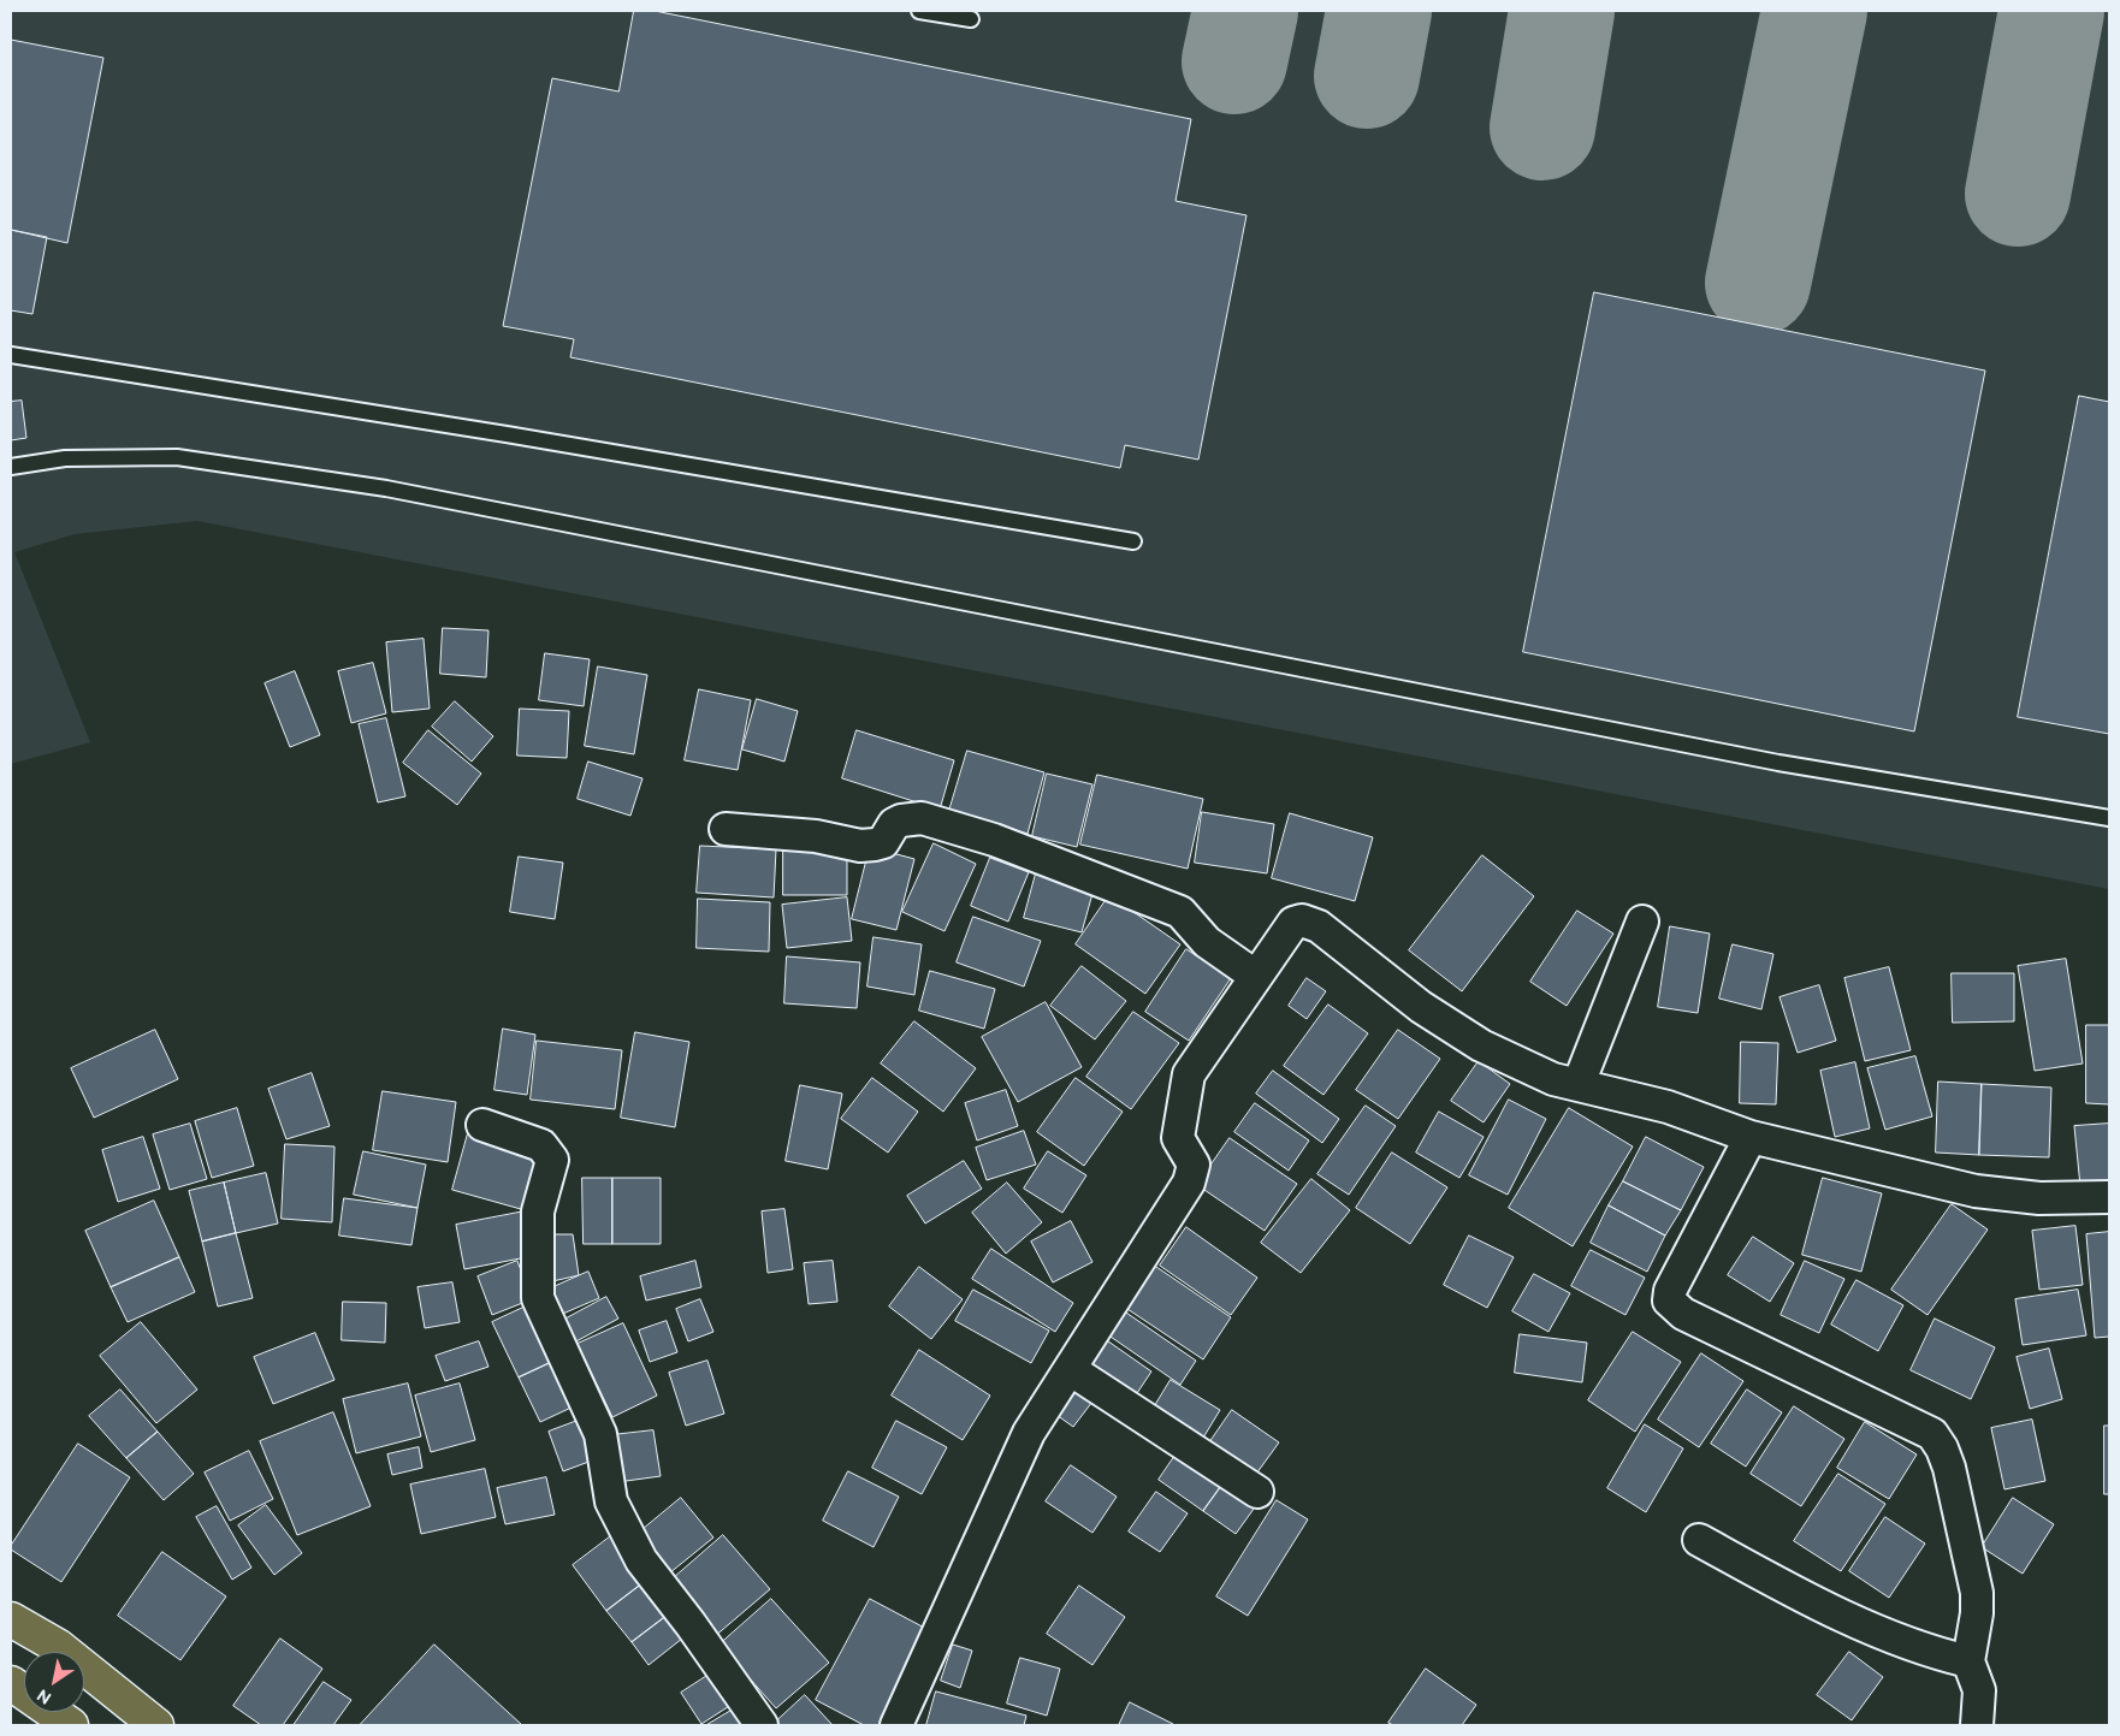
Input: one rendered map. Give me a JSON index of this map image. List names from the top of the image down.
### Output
{
  "north": "bottom left"
}
